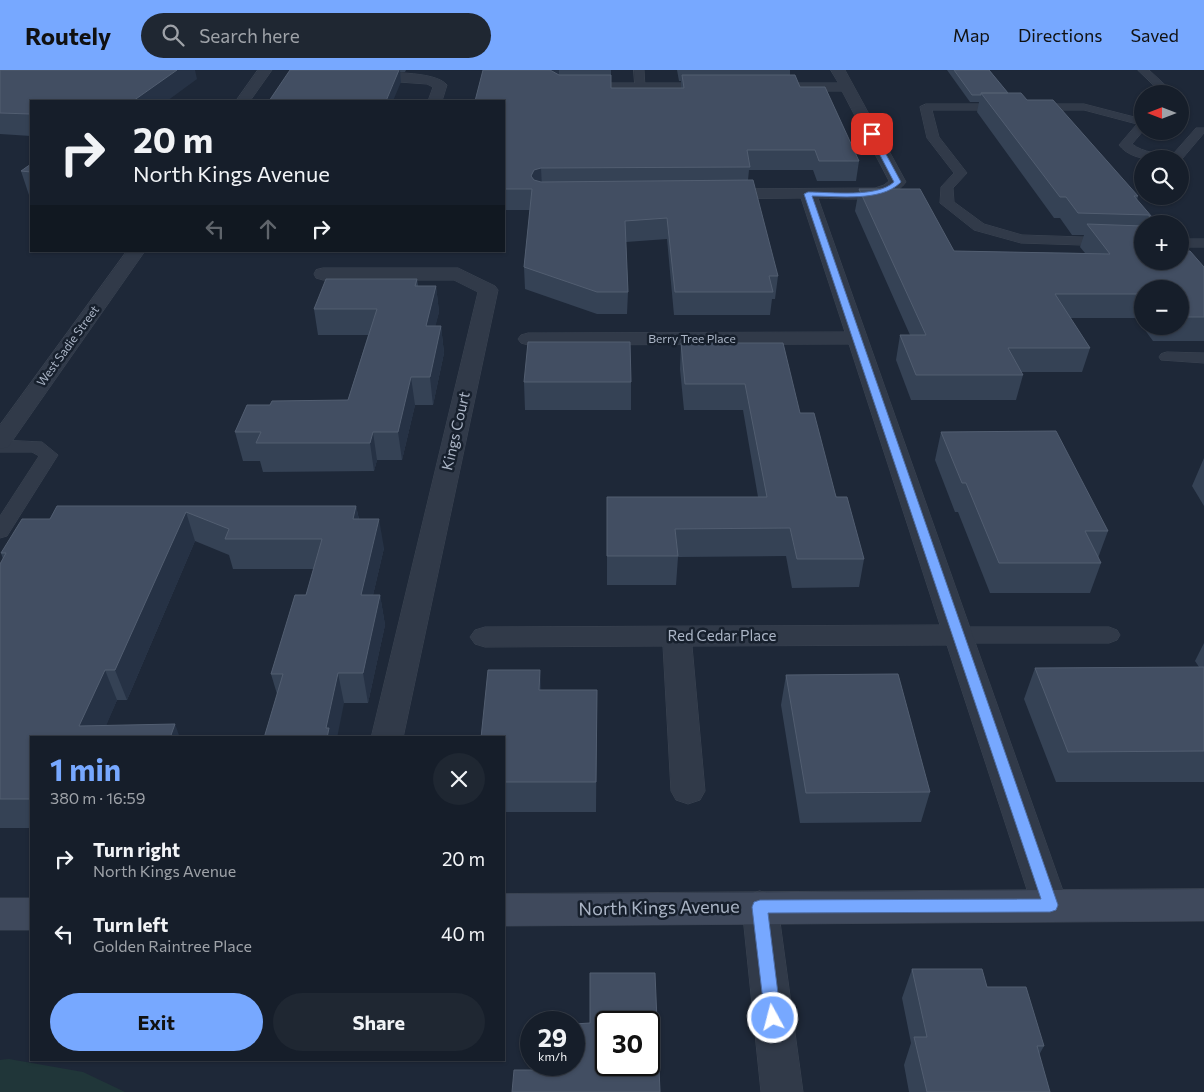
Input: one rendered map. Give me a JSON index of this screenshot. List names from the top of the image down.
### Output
{
  "streets": {
    "street": [
      "Berry Tree Place",
      "West Sadie Street",
      "Kings Court",
      "Red Cedar Place",
      "North Kings Avenue"
    ]
  },
  "north": "left",
  "page": {
    "header": "Routely",
    "search": "Search here",
    "nav": ["Map", "Directions", "Saved"],
    "map_buttons": ["+", "−"],
    "turn": ["20 m", "North Kings Avenue"],
    "heading": ["1 min", "380 m · 16:59"],
    "list": [
      {
        "name": "Turn right",
        "note": "North Kings Avenue",
        "value": "20 m"
      },
      {
        "name": "Turn left",
        "note": "Golden Raintree Place",
        "value": "40 m"
      }
    ],
    "buttons": ["Exit", "Share"],
    "speed": "29 km/h",
    "limit": "30"
  }
}
